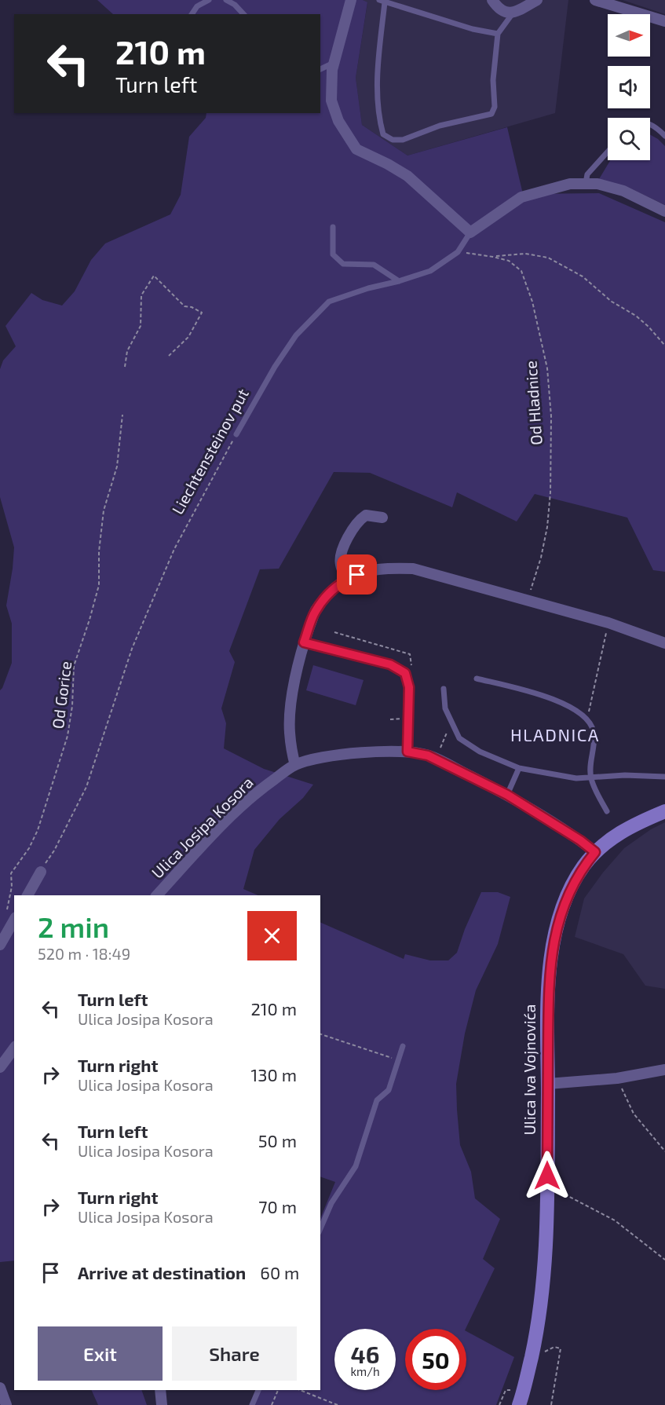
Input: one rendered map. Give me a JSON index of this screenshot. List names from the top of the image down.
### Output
{
  "streets": {
    "main road": ["Ulica Iva Vojnovića"],
    "street": ["Liechtensteinov put", "Ulica Josipa Kosora"],
    "path": ["Od Hladnice", "Od Gorice"]
  },
  "crossings": [
    ["Od Hladnice", "Liechtensteinov put"],
    ["Ulica Josipa Kosora", "Ulica Iva Vojnovića"]
  ],
  "districts": ["HLADNICA"],
  "north": "right",
  "page": {
    "turn": ["210 m", "Turn left"],
    "heading": ["2 min", "520 m · 18:49"],
    "list": [
      {
        "name": "Turn left",
        "note": "Ulica Josipa Kosora",
        "value": "210 m"
      },
      {
        "name": "Turn right",
        "note": "Ulica Josipa Kosora",
        "value": "130 m"
      },
      {
        "name": "Turn left",
        "note": "Ulica Josipa Kosora",
        "value": "50 m"
      },
      {
        "name": "Turn right",
        "note": "Ulica Josipa Kosora",
        "value": "70 m"
      },
      {
        "name": "Arrive at destination",
        "value": "60 m"
      }
    ],
    "buttons": ["Exit", "Share"],
    "speed": "46 km/h",
    "limit": "50"
  }
}
